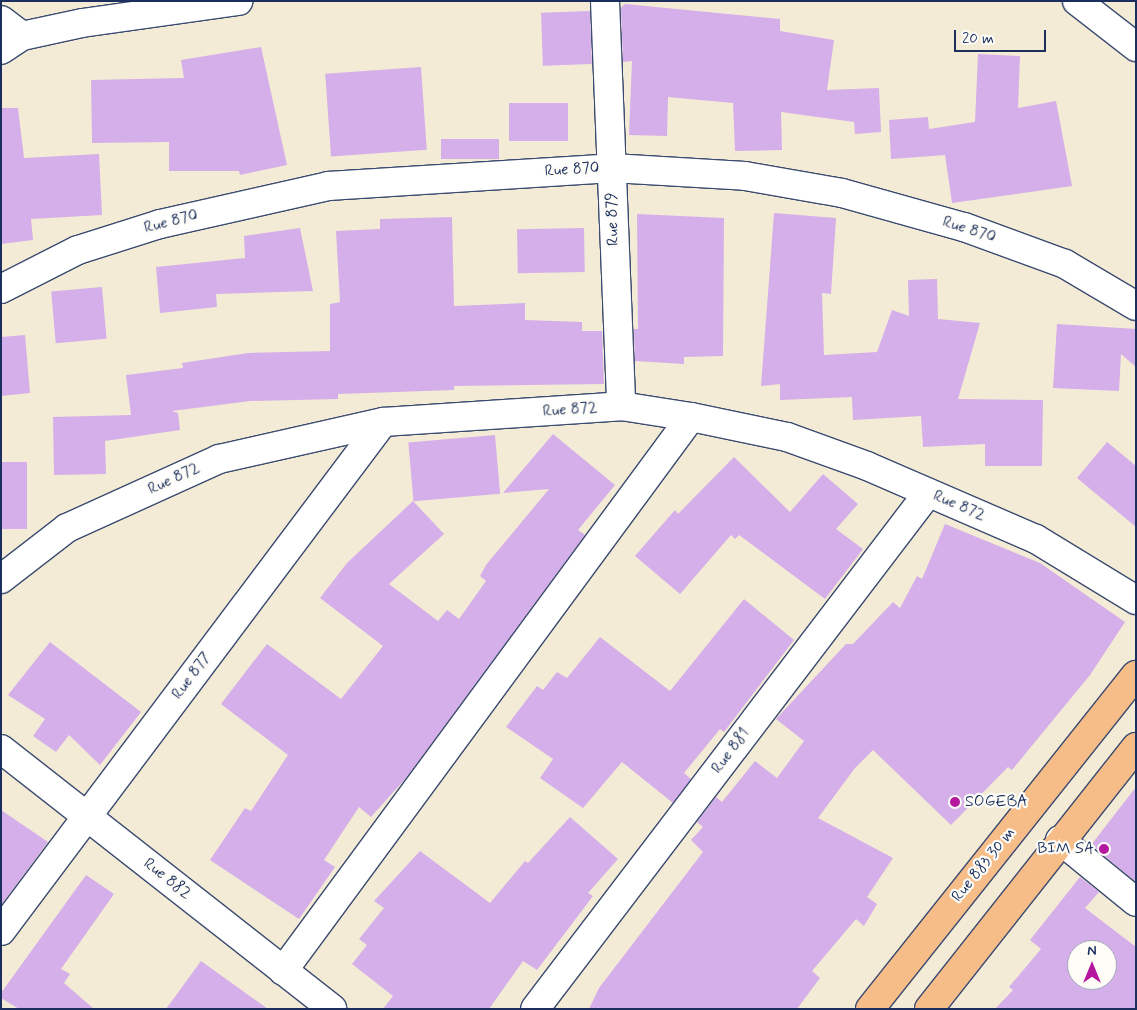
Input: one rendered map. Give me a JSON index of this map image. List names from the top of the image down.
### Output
{
  "streets": {
    "main road": ["Rue 883 30 m"],
    "street": [
      "Rue 870",
      "Rue 879",
      "Rue 872",
      "Rue 877",
      "Rue 881",
      "Rue 882"
    ]
  },
  "crossings": [
    ["Rue 870", "Rue 879"],
    ["Rue 879", "Rue 872"],
    ["Rue 872", "Rue 877"],
    ["Rue 872", "Rue 881"],
    ["Rue 877", "Rue 882"]
  ],
  "places": ["SOGEBA", "BIM SA"],
  "scale_bar": "20 m",
  "north": "top"
}
